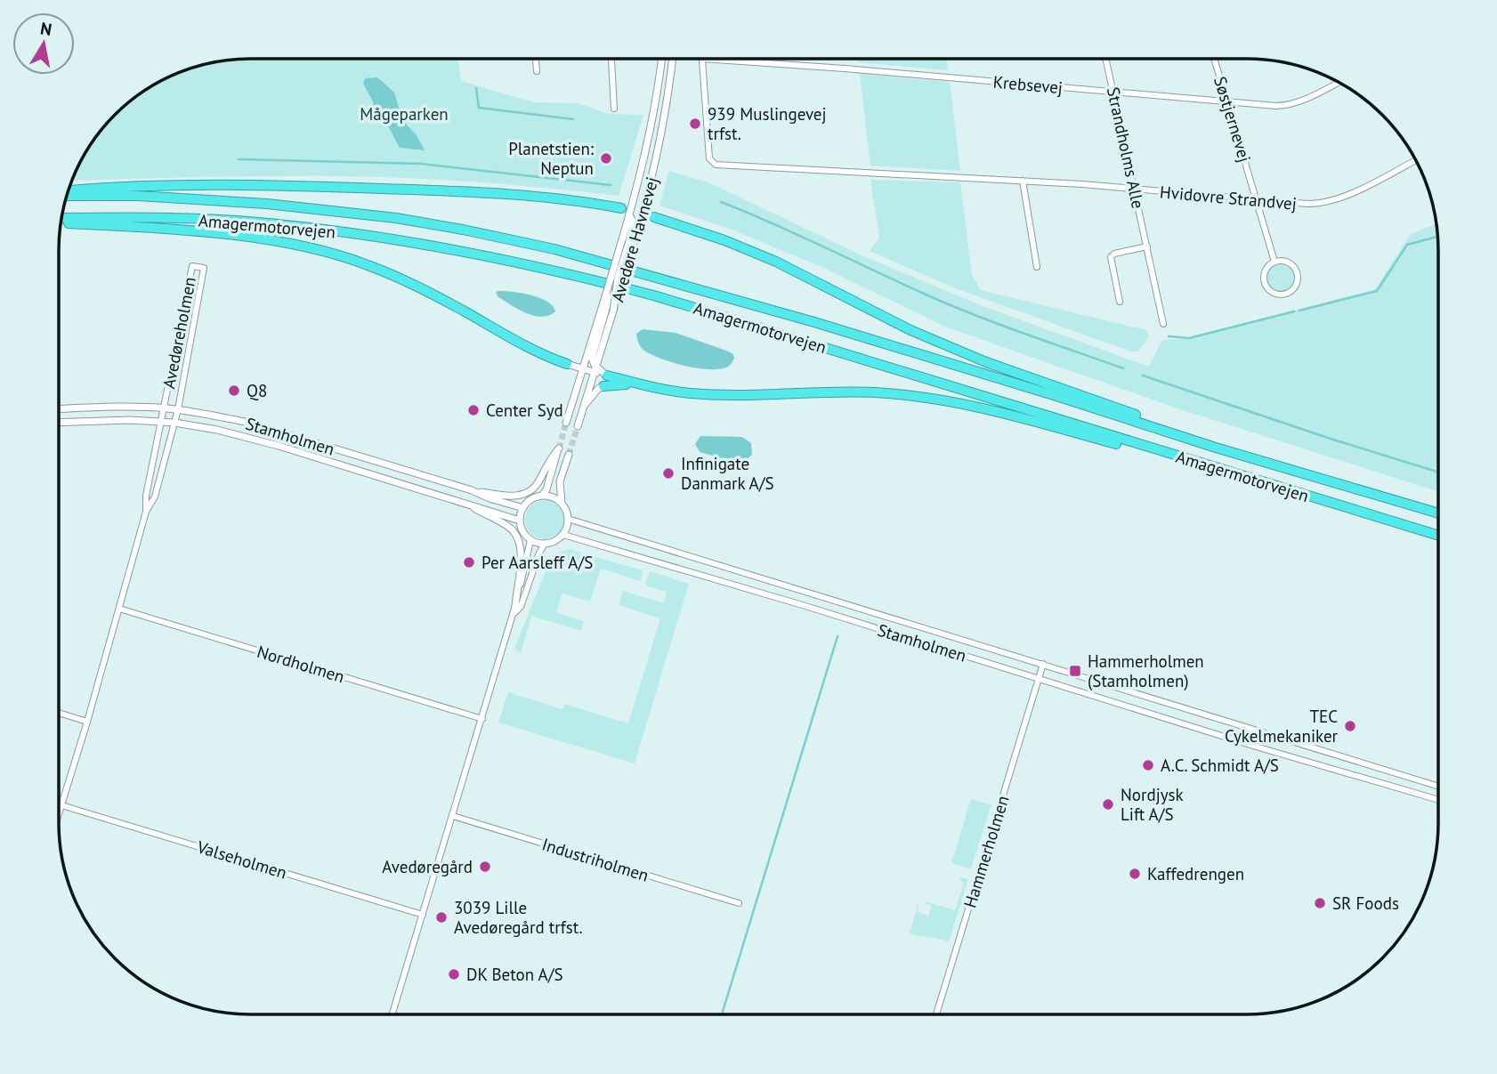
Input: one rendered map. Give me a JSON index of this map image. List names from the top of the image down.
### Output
{
  "streets": {
    "highway": ["Amagermotorvejen"],
    "street": [
      "Krebsevej",
      "Søstjernevej",
      "Strandholms Alle",
      "Hvidovre Strandvej",
      "Avedøre Havnevej",
      "Avedøreholmen",
      "Stamholmen",
      "Nordholmen",
      "Hammerholmen",
      "Valseholmen",
      "Industriholmen"
    ]
  },
  "crossings": [
    ["Krebsevej", "Søstjernevej"],
    ["Krebsevej", "Strandholms Alle"],
    ["Søstjernevej", "Hvidovre Strandvej"],
    ["Strandholms Alle", "Hvidovre Strandvej"],
    ["Avedøreholmen", "Stamholmen"],
    ["Avedøreholmen", "Nordholmen"],
    ["Avedøreholmen", "Valseholmen"],
    ["Stamholmen", "Hammerholmen"]
  ],
  "parks": ["Mågeparken"],
  "places": {
    "other": [
      "939 Muslingevej trfst.",
      "Planetstien: Neptun",
      "Q8",
      "Center Syd",
      "Infinigate Danmark A/S",
      "Per Aarsleff A/S",
      "TEC Cykelmekaniker",
      "A.C. Schmidt A/S",
      "Nordjysk Lift A/S",
      "Avedøregård",
      "Kaffedrengen",
      "SR Foods",
      "3039 Lille Avedøregård trfst.",
      "DK Beton A/S"
    ],
    "transit": ["Hammerholmen (Stamholmen)"]
  },
  "north": "top"
}
